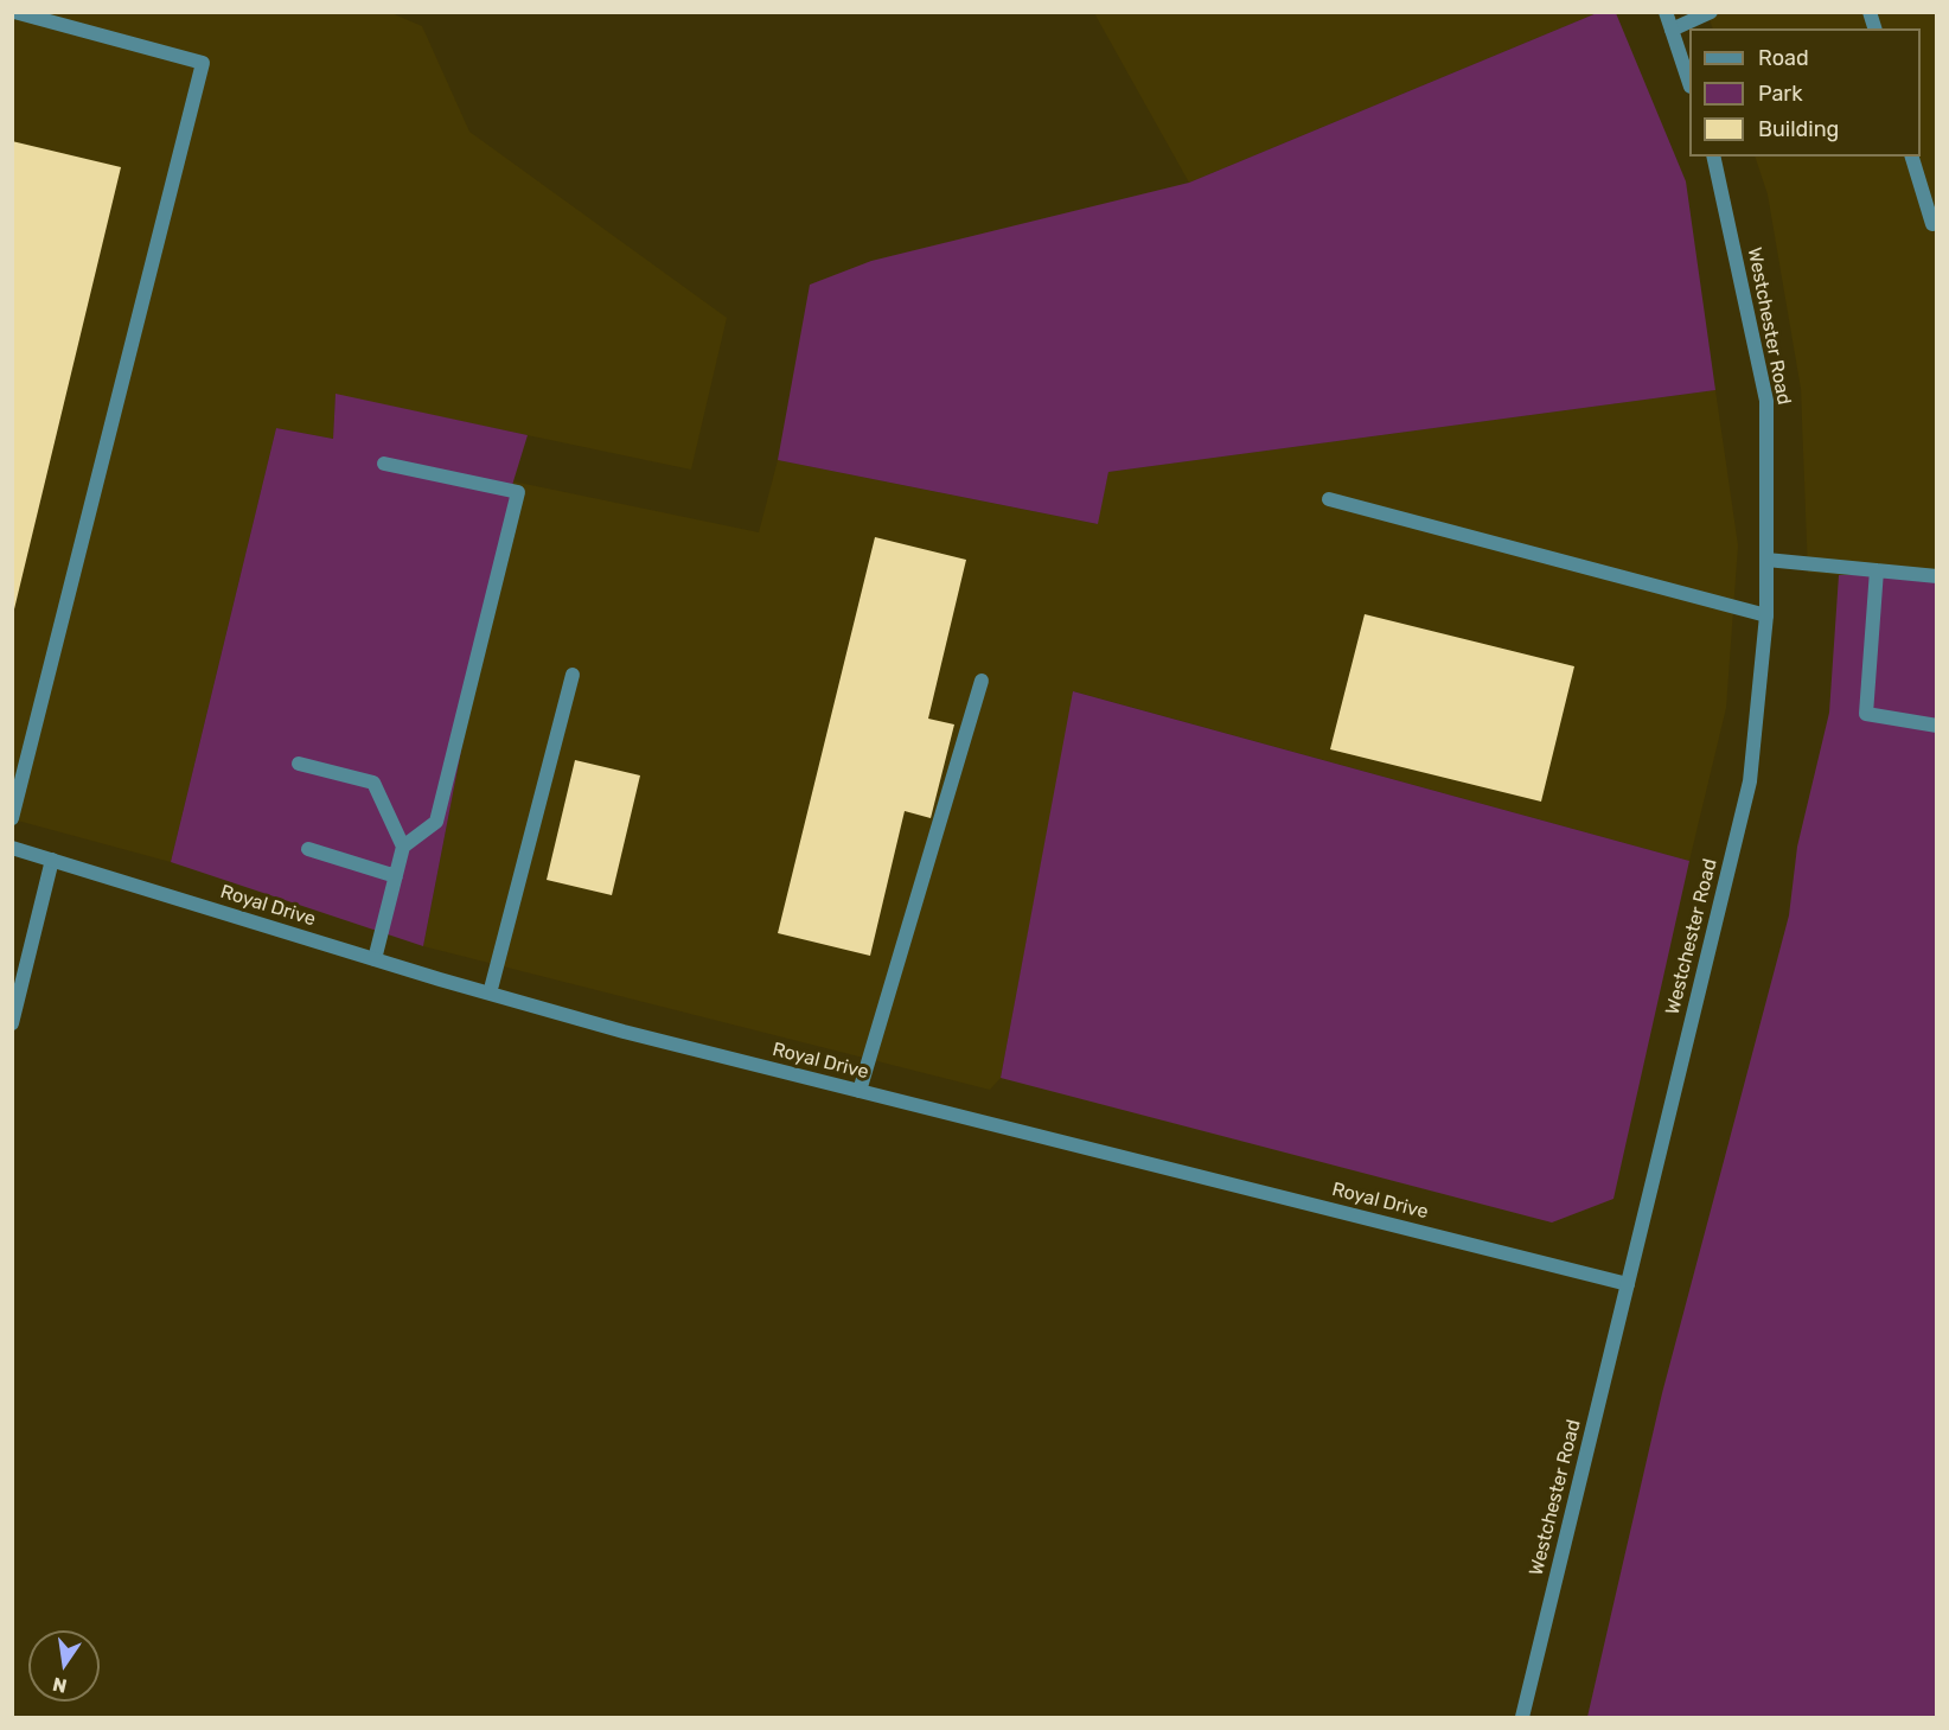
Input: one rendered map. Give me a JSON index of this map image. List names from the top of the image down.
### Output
{
  "streets": {
    "street": ["Westchester Road", "Royal Drive"]
  },
  "crossings": [
    ["Westchester Road", "Royal Drive"]
  ],
  "legend": ["Road", "Park", "Building"],
  "north": "bottom"
}
